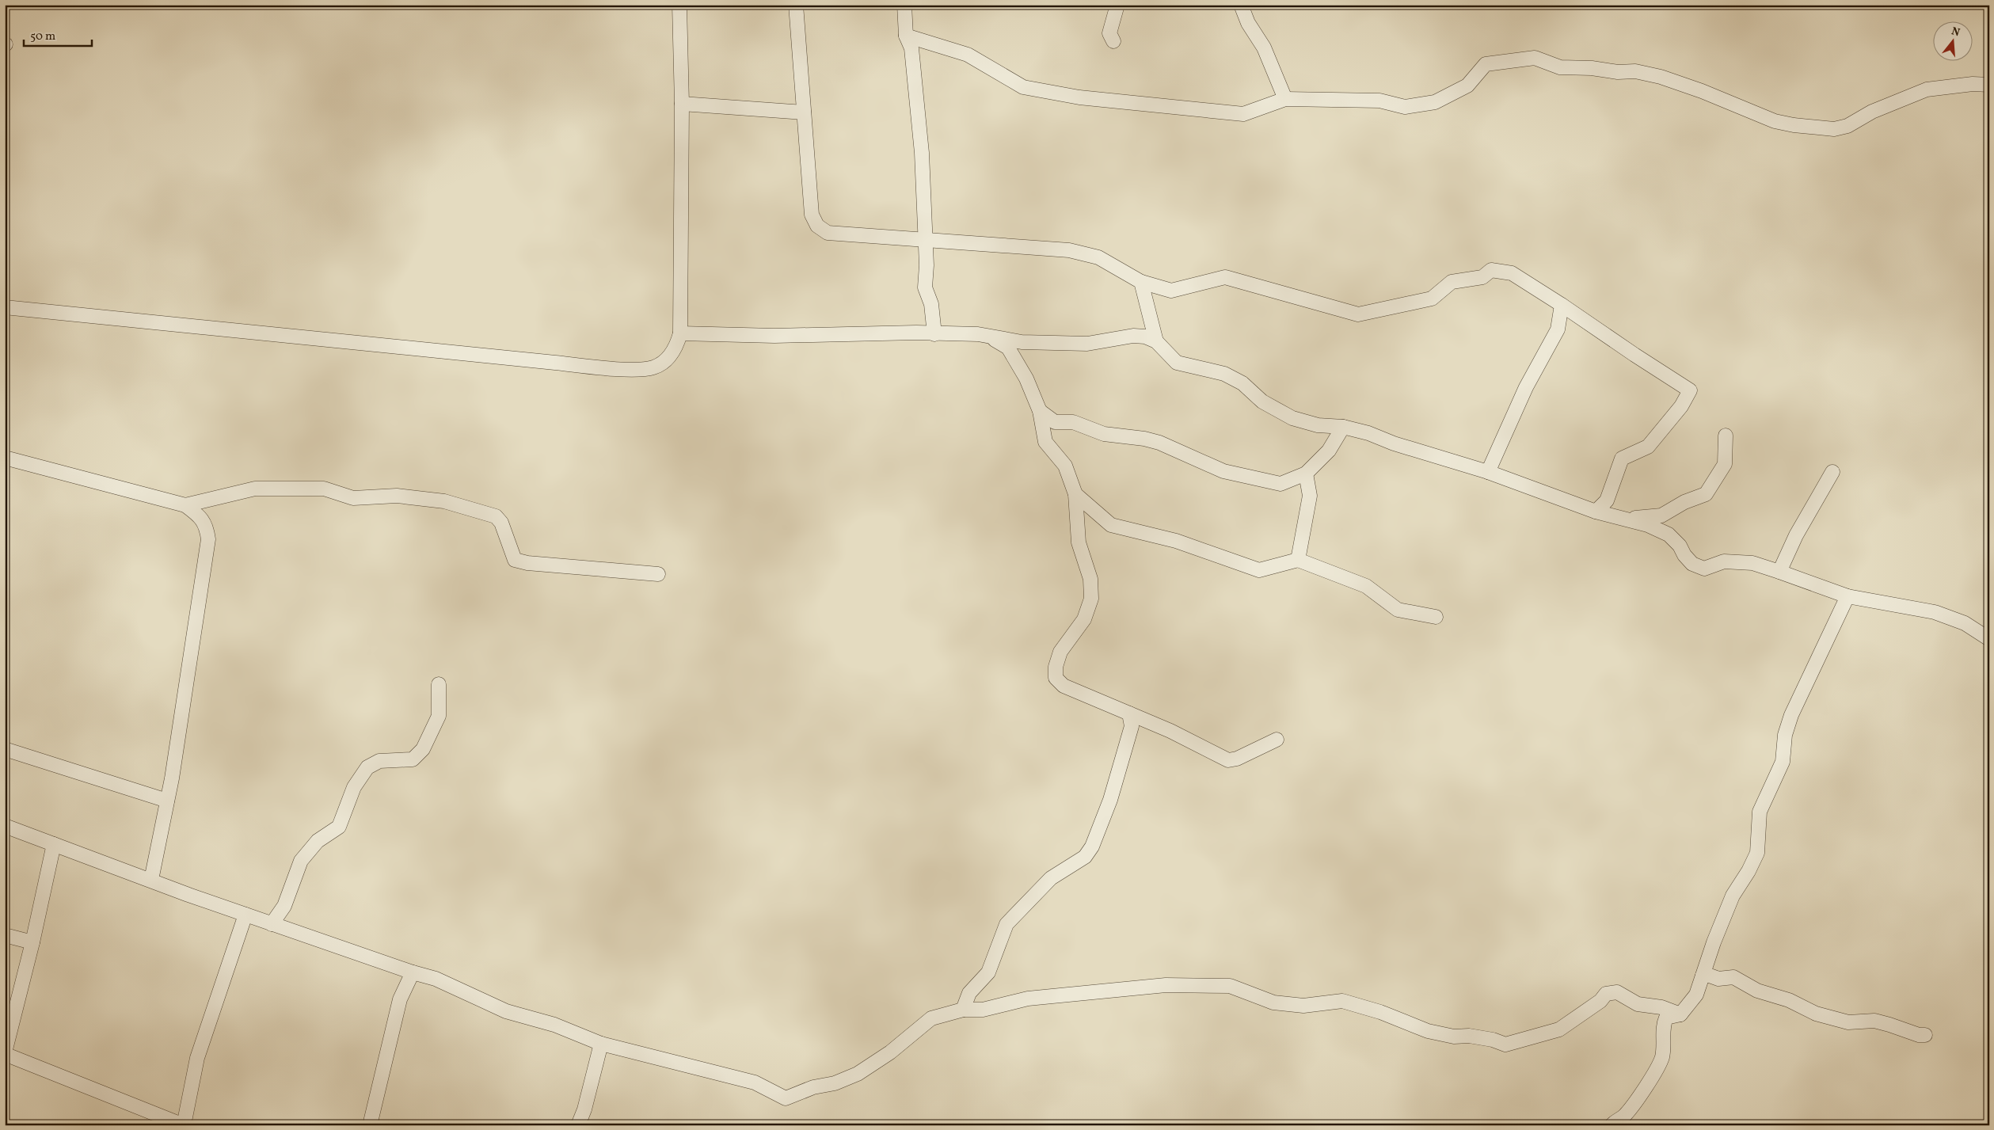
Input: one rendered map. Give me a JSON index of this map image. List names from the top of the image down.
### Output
{
  "scale_bar": "50 m",
  "north": "top"
}
